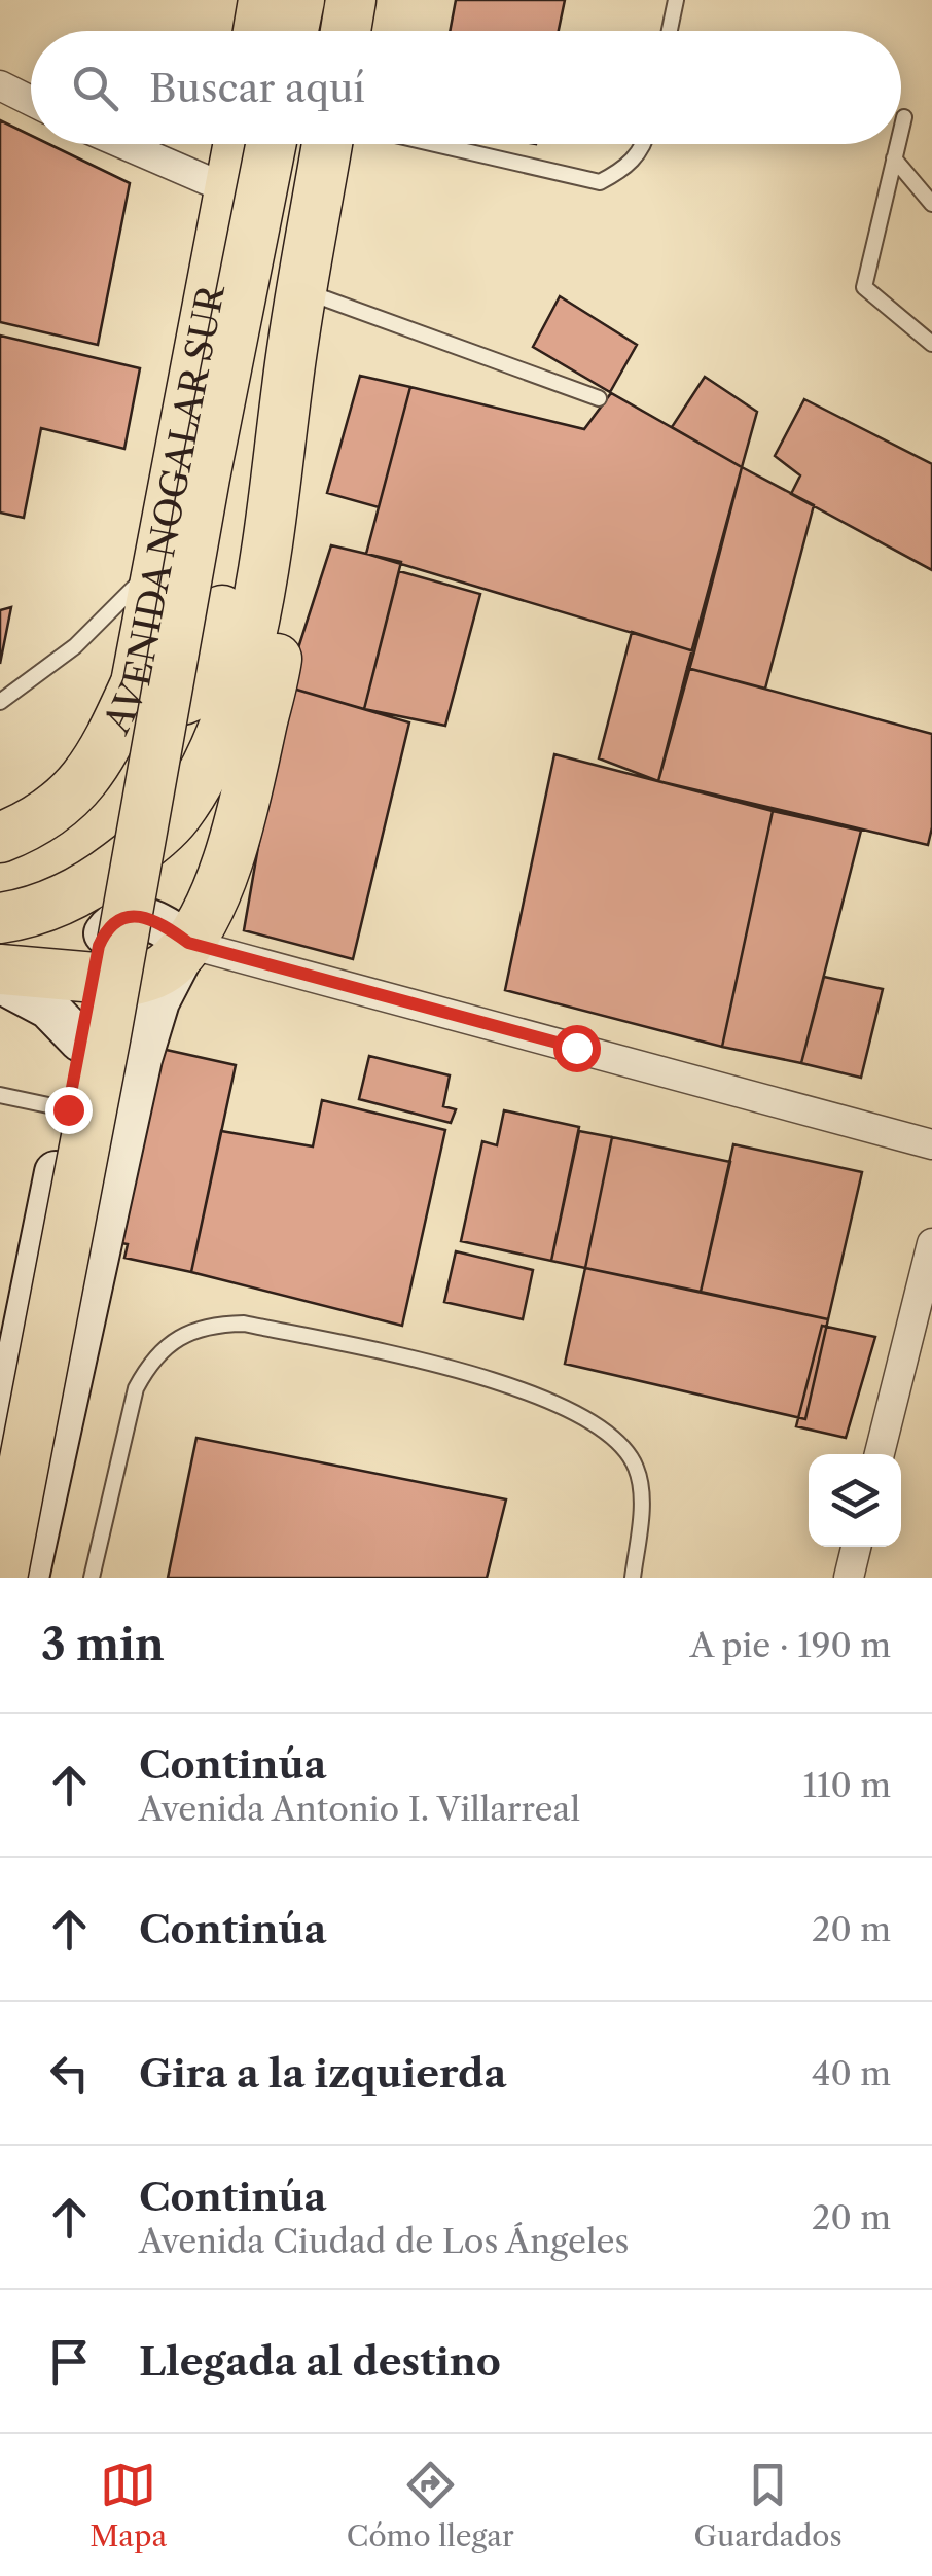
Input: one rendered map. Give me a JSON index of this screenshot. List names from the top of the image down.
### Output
{
  "streets": {
    "highway": ["AVENIDA NOGALAR SUR"]
  },
  "page": {
    "search": "Buscar aquí",
    "heading": ["3 min", "A pie · 190 m"],
    "list": [
      ["Continúa", "Avenida Antonio I. Villarreal", "110 m"],
      ["Continúa", "20 m"],
      ["Gira a la izquierda", "40 m"],
      ["Continúa", "Avenida Ciudad de Los Ángeles", "20 m"],
      "Llegada al destino"
    ],
    "nav": ["Mapa", "Cómo llegar", "Guardados"]
  }
}
